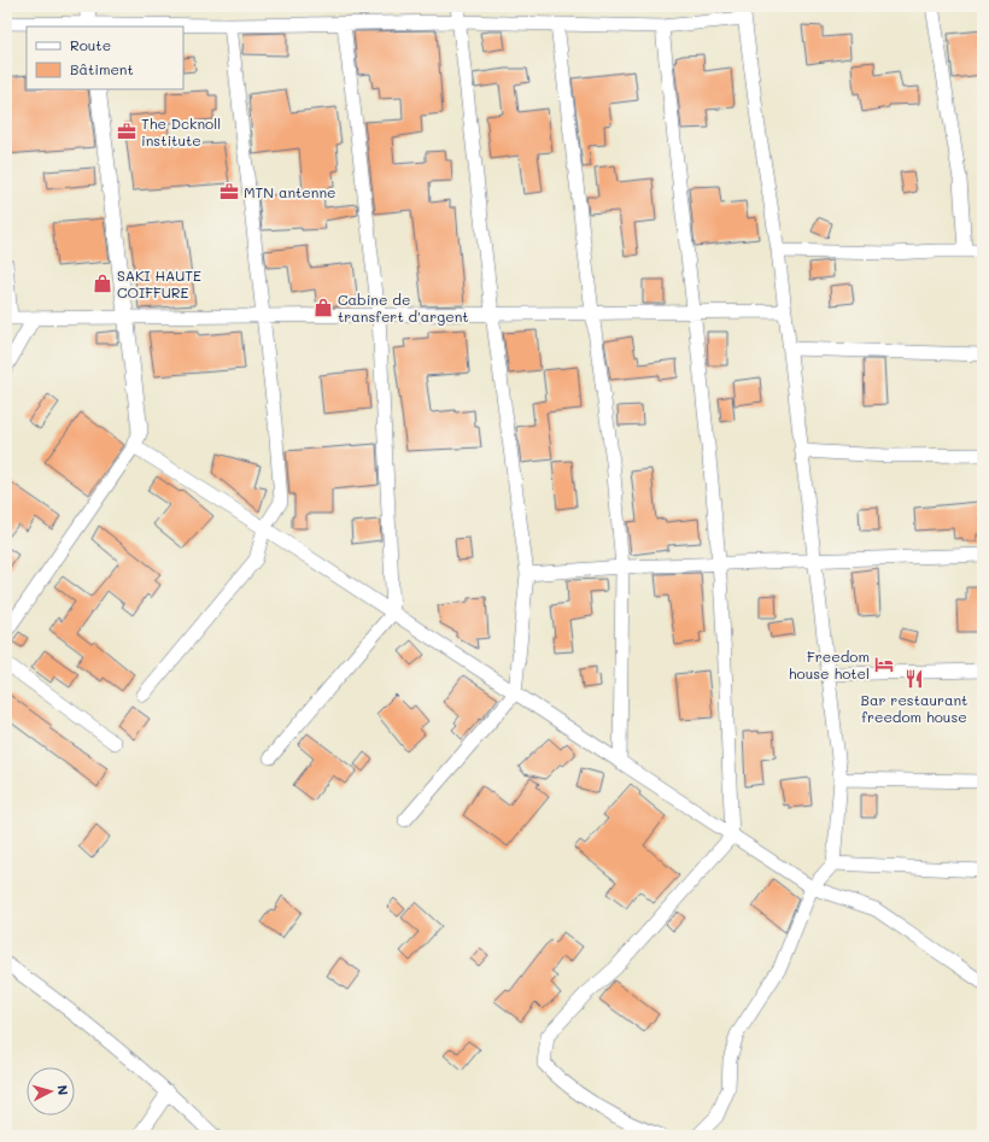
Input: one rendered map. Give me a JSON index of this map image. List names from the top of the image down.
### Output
{
  "places": {
    "office": ["The Dcknoll institute", "MTN antenne"],
    "shop": ["SAKI HAUTE COIFFURE", "Cabine de transfert d'argent"],
    "hotel": ["Freedom house hotel"],
    "restaurant": ["Bar restaurant freedom house"]
  },
  "legend": ["Route", "Bâtiment"],
  "north": "right"
}
